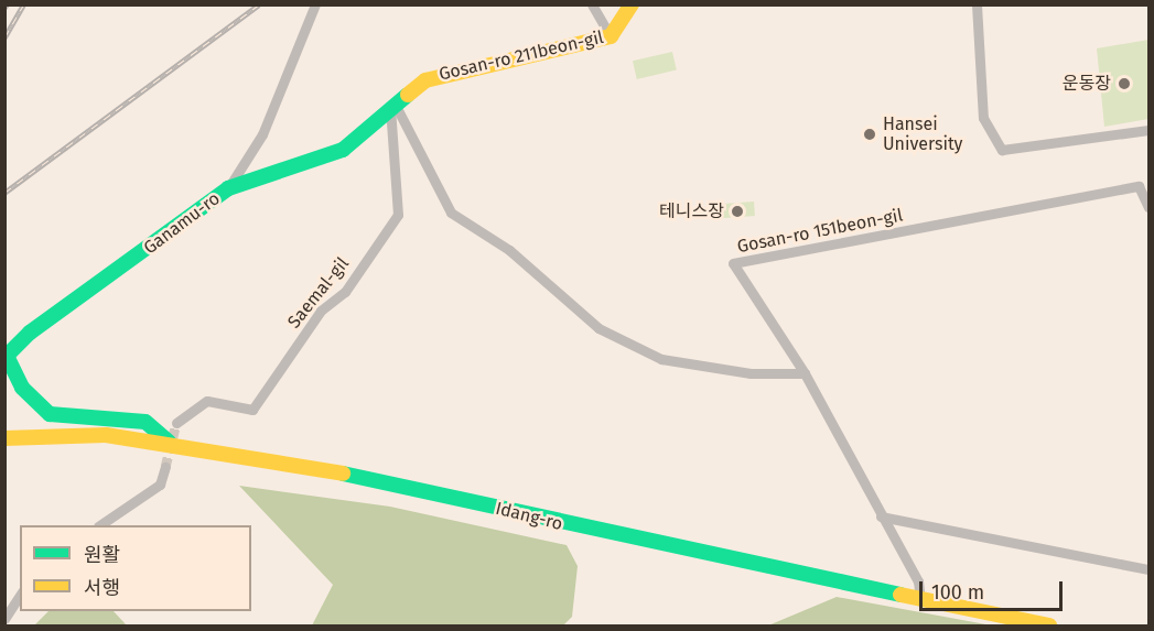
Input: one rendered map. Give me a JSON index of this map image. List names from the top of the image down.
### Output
{
  "streets": {
    "street": [
      "Gosan-ro 211beon-gil",
      "Ganamu-ro",
      "Gosan-ro 151beon-gil",
      "Saemal-gil",
      "Idang-ro"
    ]
  },
  "crossings": [
    ["Gosan-ro 211beon-gil", "Ganamu-ro"],
    ["Gosan-ro 211beon-gil", "Saemal-gil"],
    ["Gosan-ro 151beon-gil", "Idang-ro"]
  ],
  "places": ["운동장", "Hansei University", "테니스장"],
  "legend": ["원활", "서행"],
  "scale_bar": "100 m"
}
